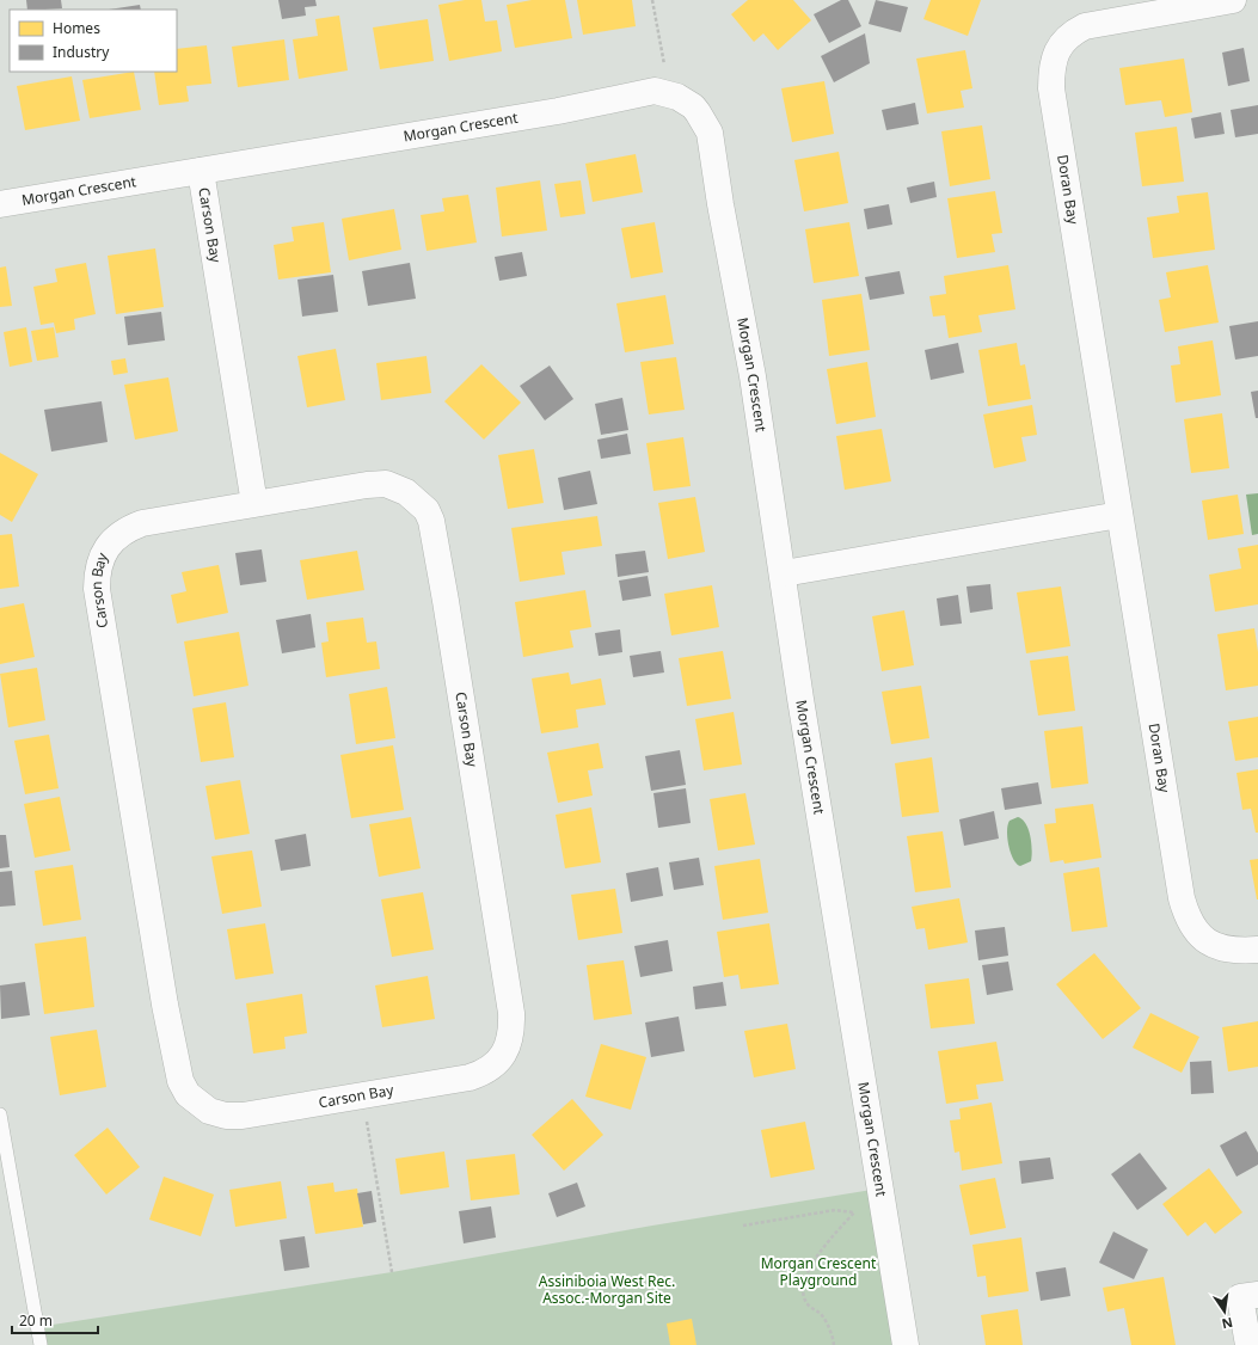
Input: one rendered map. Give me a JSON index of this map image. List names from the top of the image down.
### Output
{
  "streets": {
    "street": ["Morgan Crescent", "Doran Bay", "Carson Bay"]
  },
  "crossings": [
    ["Morgan Crescent", "Carson Bay"]
  ],
  "parks": ["Morgan Crescent Playground", "Assiniboia West Rec. Assoc.-Morgan Site"],
  "legend": ["Homes", "Industry"],
  "scale_bar": "20 m",
  "north": "bottom"
}
